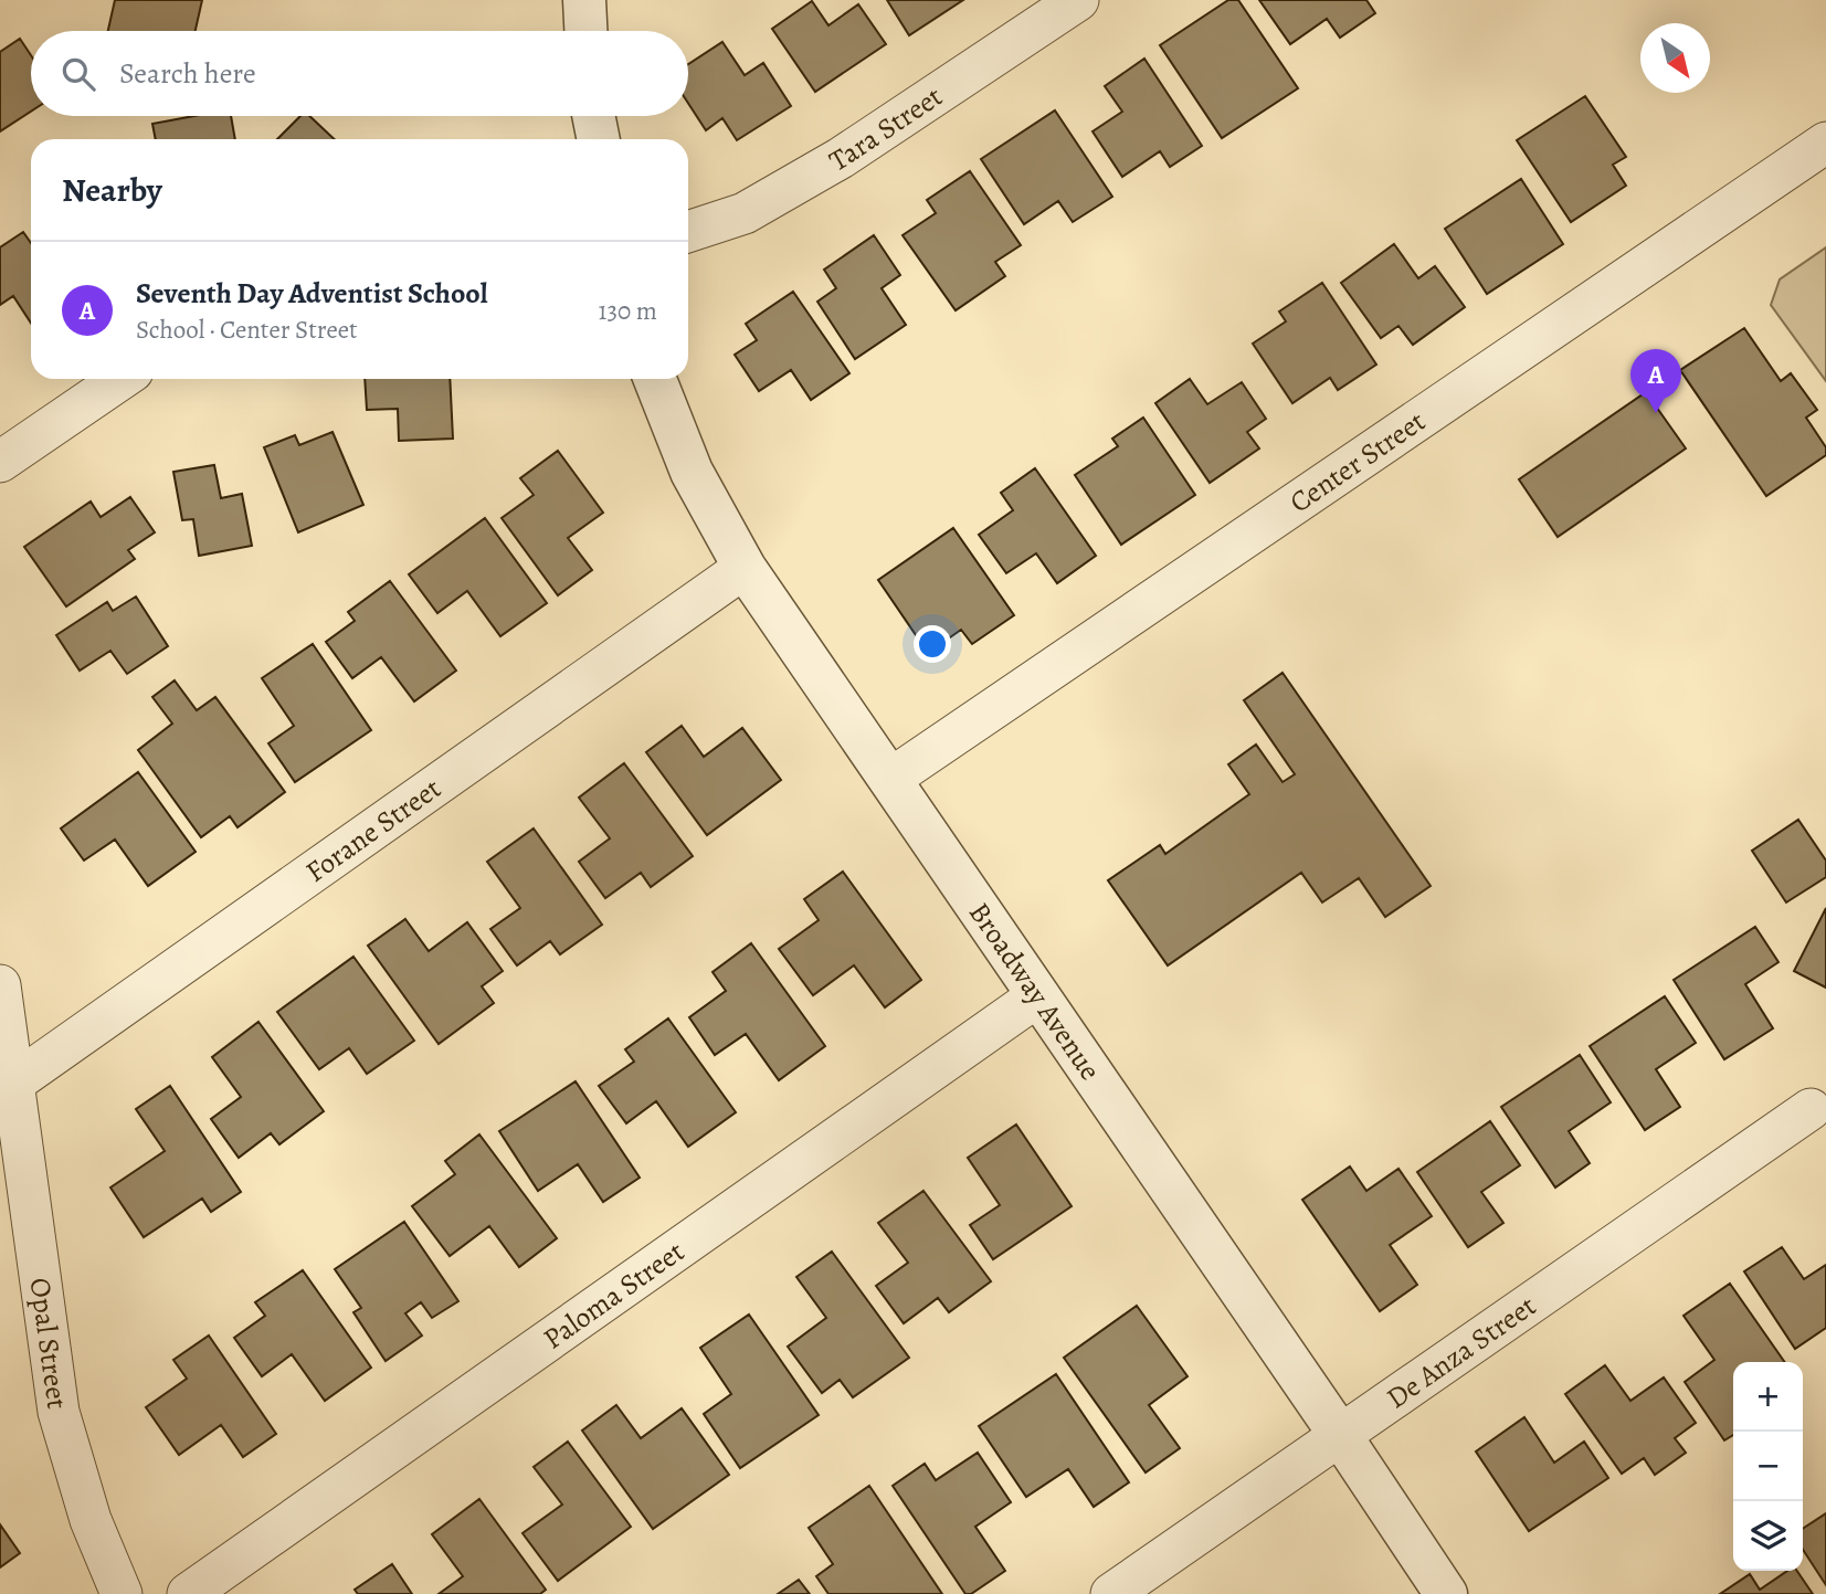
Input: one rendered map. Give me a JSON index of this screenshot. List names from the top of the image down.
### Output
{
  "streets": {
    "street": [
      "Tara Street",
      "Center Street",
      "Forane Street",
      "Broadway Avenue",
      "Paloma Street",
      "Opal Street",
      "De Anza Street"
    ]
  },
  "crossings": [
    ["Center Street", "Broadway Avenue"],
    ["Forane Street", "Broadway Avenue"],
    ["Forane Street", "Opal Street"],
    ["Broadway Avenue", "Paloma Street"],
    ["Broadway Avenue", "De Anza Street"]
  ],
  "north": "bottom right",
  "page": {
    "search": "Search here",
    "heading": "Nearby",
    "list": [
      {
        "mark": "A",
        "name": "Seventh Day Adventist School",
        "note": "School · Center Street",
        "value": "130 m"
      }
    ],
    "pins": "A",
    "map_buttons": ["+", "−"]
  }
}
